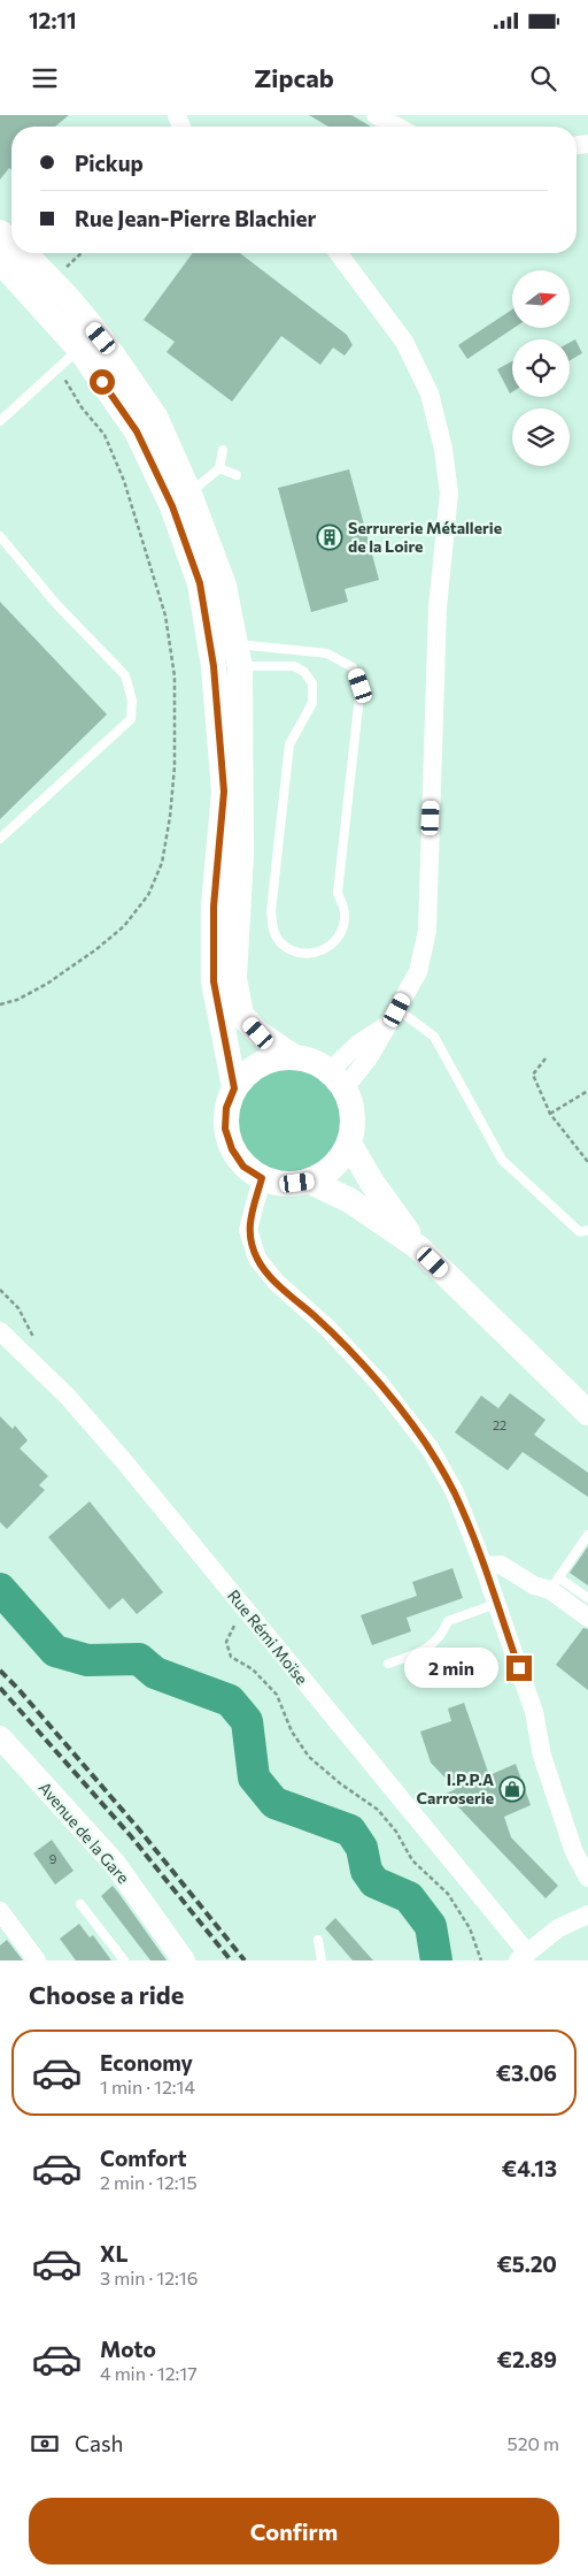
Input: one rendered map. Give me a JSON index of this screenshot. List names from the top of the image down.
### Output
{
  "streets": {
    "street": ["Rue Rémi Moïse", "Avenue de la Gare"]
  },
  "places": {
    "building": ["Serrurerie Métallerie de la Loire"],
    "shop": ["I.P.P.A Carroserie"]
  },
  "house_numbers": ["22", "9"],
  "north": "right",
  "page": {
    "status": "12:11",
    "header": "Zipcab",
    "banner": ["Pickup", "Rue Jean-Pierre Blachier"],
    "bubble": "2 min",
    "heading": "Choose a ride",
    "list": [
      {
        "name": "Economy",
        "note": "1 min · 12:14",
        "value": "€3.06"
      },
      {
        "name": "Comfort",
        "note": "2 min · 12:15",
        "value": "€4.13"
      },
      {
        "name": "XL",
        "note": "3 min · 12:16",
        "value": "€5.20"
      },
      {
        "name": "Moto",
        "note": "4 min · 12:17",
        "value": "€2.89"
      }
    ],
    "pay": ["Cash", "520 m"],
    "buttons": "Confirm"
  }
}
